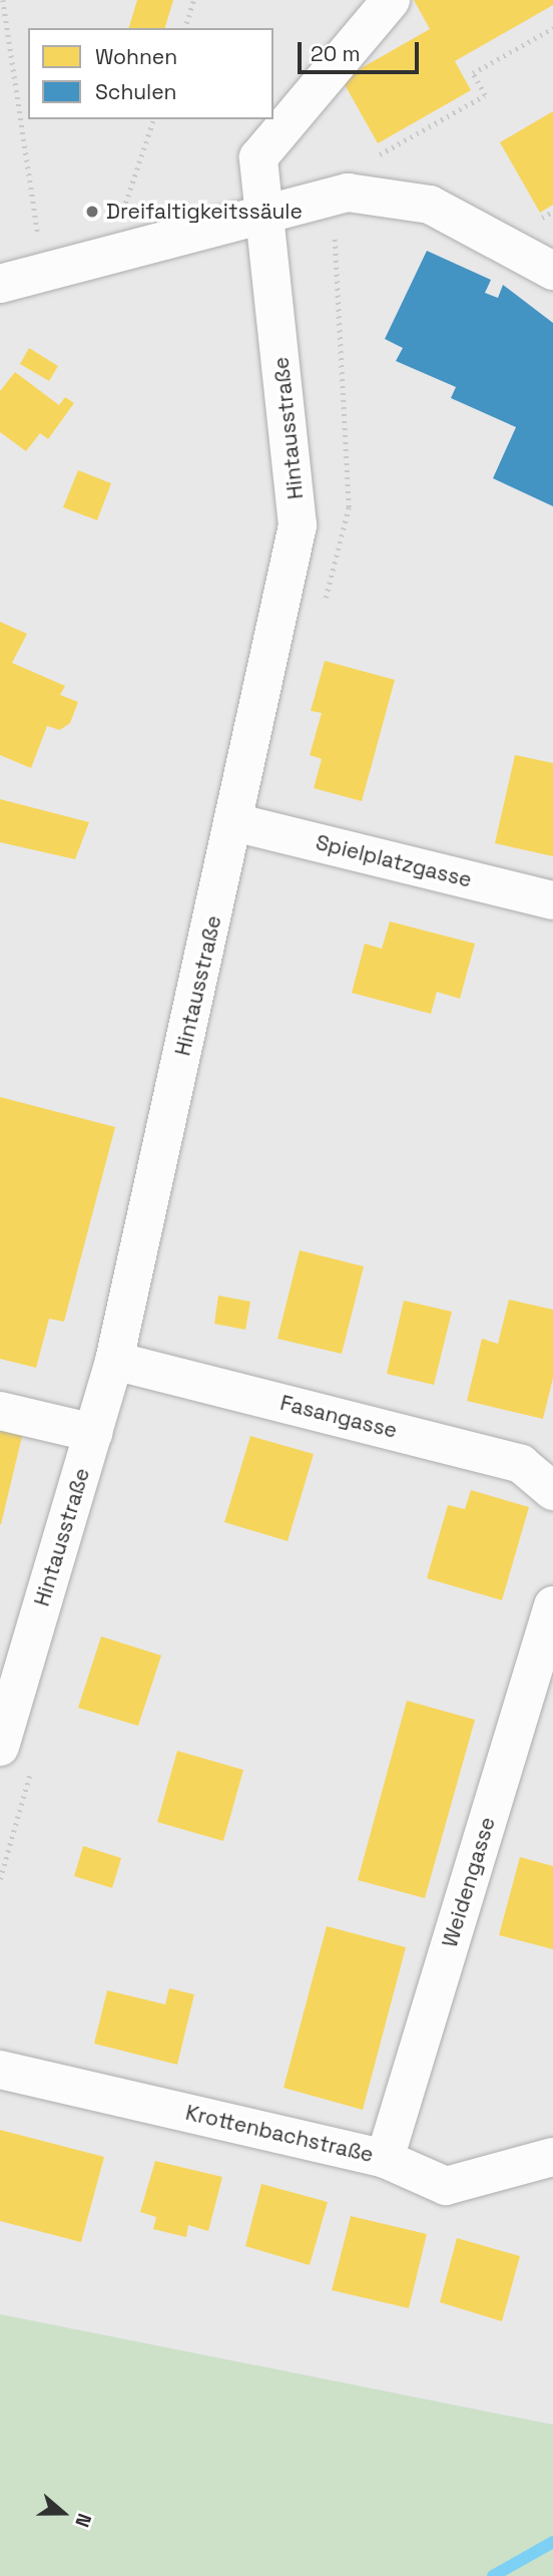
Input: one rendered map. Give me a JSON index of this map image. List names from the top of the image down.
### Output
{
  "streets": {
    "street": [
      "Hintausstraße",
      "Spielplatzgasse",
      "Fasangasse",
      "Weidengasse",
      "Krottenbachstraße"
    ]
  },
  "crossings": [
    ["Hintausstraße", "Spielplatzgasse"],
    ["Hintausstraße", "Fasangasse"],
    ["Weidengasse", "Krottenbachstraße"]
  ],
  "places": ["Dreifaltigkeitssäule"],
  "legend": ["Wohnen", "Schulen"],
  "scale_bar": "20 m",
  "north": "right"
}
